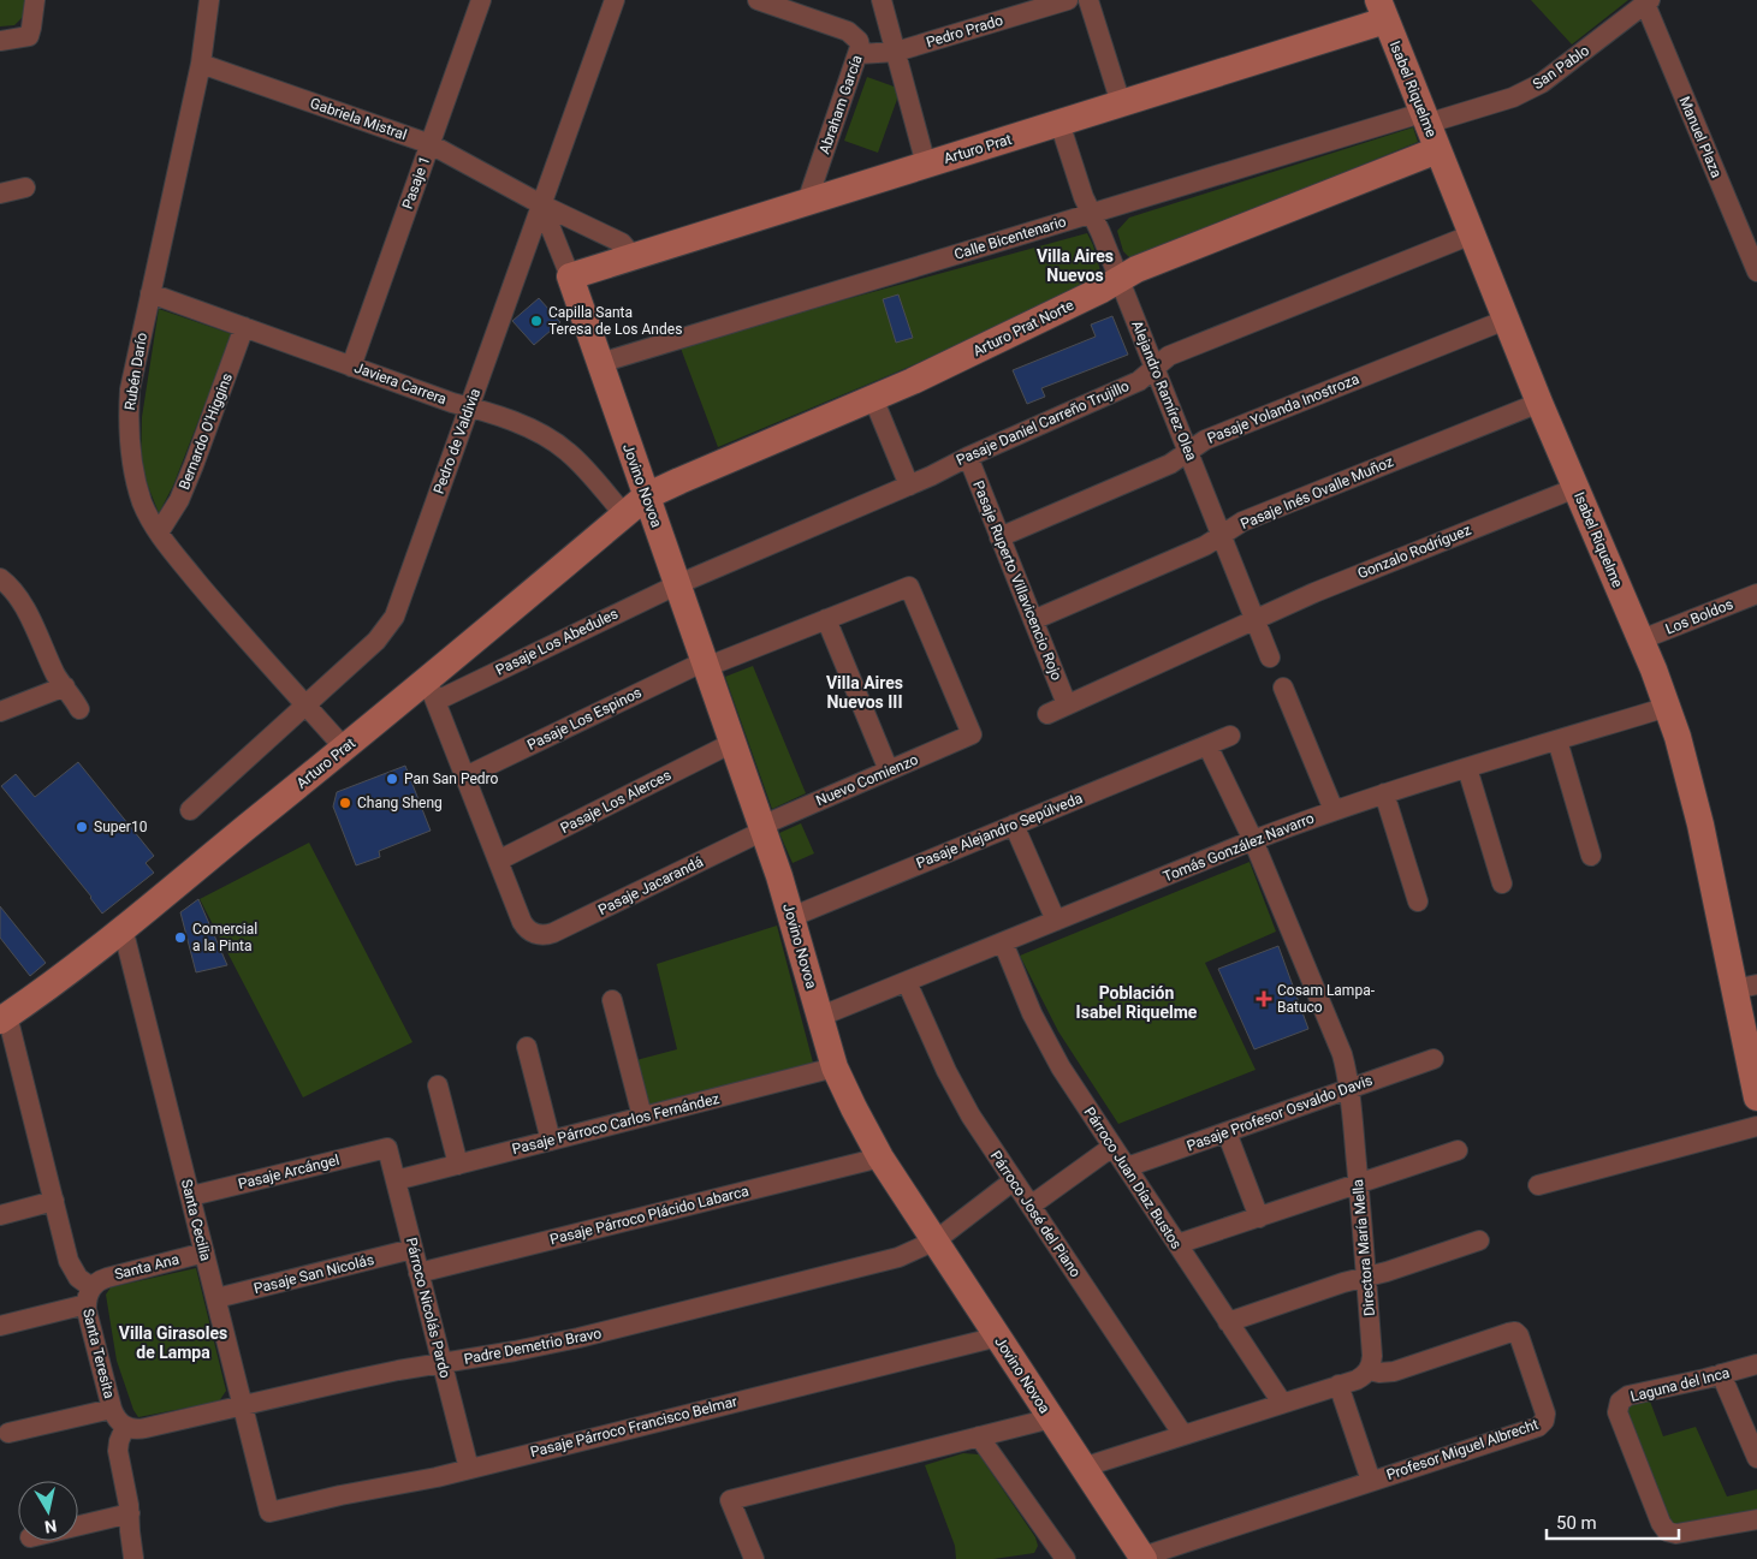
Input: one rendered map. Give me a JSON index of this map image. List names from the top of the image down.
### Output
{
  "streets": {
    "main road": [
      "Isabel Riquelme",
      "Arturo Prat",
      "Arturo Prat Norte",
      "Jovino Novoa"
    ],
    "street": [
      "Pedro Prado",
      "San Pablo",
      "Abraham García",
      "Gabriela Mistral",
      "Manuel Plaza",
      "Pasaje 1",
      "Calle Bicentenario",
      "Rubén Darío",
      "Javiera Carrera",
      "Alejandro Ramírez Olea",
      "Pasaje Yolanda Inostroza",
      "Pasaje Daniel Carreño Trujillo",
      "Bernardo O'Higgins",
      "Pedro de Valdivia",
      "Pasaje Inés Ovalle Muñoz",
      "Gonzalo Rodríguez",
      "Pasaje Ruperto Villavicencio Rojo",
      "Los Boldos",
      "Pasaje Los Abedules",
      "Pasaje Los Espinos",
      "Nuevo Comienzo",
      "Pasaje Los Alerces",
      "Pasaje Alejandro Sepúlveda",
      "Tomás González Navarro",
      "Pasaje Jacarandá",
      "Pasaje Profesor Osvaldo Davis",
      "Pasaje Párroco Carlos Fernández",
      "Pasaje Arcángel",
      "Párroco Juan Díaz Bustos",
      "Párroco José del Piano",
      "Pasaje Párroco Plácido Labarca",
      "Santa Cecilia",
      "Directora María Mella",
      "Santa Ana",
      "Pasaje San Nicolás",
      "Párroco Nicolás Pardo",
      "Padre Demetrio Bravo",
      "Santa Teresita",
      "Laguna del Inca",
      "Pasaje Párroco Francisco Belmar",
      "Profesor Miguel Albrecht"
    ]
  },
  "crossings": [
    ["Pedro Prado", "Abraham García"],
    ["San Pablo", "Isabel Riquelme"],
    ["San Pablo", "Manuel Plaza"],
    ["San Pablo", "Calle Bicentenario"],
    ["Isabel Riquelme", "Arturo Prat"],
    ["Isabel Riquelme", "Calle Bicentenario"],
    ["Isabel Riquelme", "Arturo Prat Norte"],
    ["Isabel Riquelme", "Pasaje Yolanda Inostroza"],
    ["Isabel Riquelme", "Pasaje Daniel Carreño Trujillo"],
    ["Isabel Riquelme", "Pasaje Inés Ovalle Muñoz"],
    ["Isabel Riquelme", "Gonzalo Rodríguez"],
    ["Isabel Riquelme", "Los Boldos"],
    ["Isabel Riquelme", "Tomás González Navarro"],
    ["Abraham García", "Arturo Prat"],
    ["Gabriela Mistral", "Arturo Prat"],
    ["Gabriela Mistral", "Pasaje 1"],
    ["Gabriela Mistral", "Rubén Darío"],
    ["Gabriela Mistral", "Pedro de Valdivia"],
    ["Arturo Prat", "Arturo Prat Norte"],
    ["Arturo Prat", "Rubén Darío"],
    ["Arturo Prat", "Javiera Carrera"],
    ["Arturo Prat", "Alejandro Ramírez Olea"],
    ["Arturo Prat", "Jovino Novoa"],
    ["Arturo Prat", "Pasaje Los Abedules"],
    ["Arturo Prat", "Santa Cecilia"],
    ["Arturo Prat", "Santa Teresita"],
    ["Pasaje 1", "Javiera Carrera"],
    ["Calle Bicentenario", "Alejandro Ramírez Olea"],
    ["Calle Bicentenario", "Jovino Novoa"],
    ["Arturo Prat Norte", "Alejandro Ramírez Olea"],
    ["Arturo Prat Norte", "Jovino Novoa"],
    ["Rubén Darío", "Javiera Carrera"],
    ["Rubén Darío", "Bernardo O'Higgins"],
    ["Rubén Darío", "Pedro de Valdivia"],
    ["Javiera Carrera", "Bernardo O'Higgins"],
    ["Javiera Carrera", "Pedro de Valdivia"],
    ["Alejandro Ramírez Olea", "Pasaje Yolanda Inostroza"],
    ["Alejandro Ramírez Olea", "Pasaje Daniel Carreño Trujillo"],
    ["Alejandro Ramírez Olea", "Pasaje Inés Ovalle Muñoz"],
    ["Alejandro Ramírez Olea", "Gonzalo Rodríguez"],
    ["Pasaje Yolanda Inostroza", "Pasaje Ruperto Villavicencio Rojo"],
    ["Pasaje Daniel Carreño Trujillo", "Jovino Novoa"],
    ["Pasaje Daniel Carreño Trujillo", "Pasaje Ruperto Villavicencio Rojo"],
    ["Pasaje Daniel Carreño Trujillo", "Pasaje Los Abedules"],
    ["Jovino Novoa", "Pasaje Los Abedules"],
    ["Jovino Novoa", "Pasaje Los Espinos"],
    ["Jovino Novoa", "Nuevo Comienzo"],
    ["Jovino Novoa", "Pasaje Los Alerces"],
    ["Jovino Novoa", "Pasaje Alejandro Sepúlveda"],
    ["Jovino Novoa", "Tomás González Navarro"],
    ["Jovino Novoa", "Pasaje Jacarandá"],
    ["Jovino Novoa", "Pasaje Párroco Carlos Fernández"],
    ["Jovino Novoa", "Pasaje Párroco Plácido Labarca"],
    ["Jovino Novoa", "Padre Demetrio Bravo"],
    ["Jovino Novoa", "Pasaje Párroco Francisco Belmar"],
    ["Jovino Novoa", "Profesor Miguel Albrecht"],
    ["Pasaje Inés Ovalle Muñoz", "Pasaje Ruperto Villavicencio Rojo"],
    ["Nuevo Comienzo", "Pasaje Jacarandá"],
    ["Pasaje Los Alerces", "Pasaje Jacarandá"],
    ["Tomás González Navarro", "Párroco Juan Díaz Bustos"],
    ["Tomás González Navarro", "Párroco José del Piano"],
    ["Tomás González Navarro", "Directora María Mella"],
    ["Pasaje Profesor Osvaldo Davis", "Párroco Juan Díaz Bustos"],
    ["Pasaje Profesor Osvaldo Davis", "Directora María Mella"],
    ["Pasaje Párroco Carlos Fernández", "Párroco Nicolás Pardo"],
    ["Pasaje Arcángel", "Santa Cecilia"],
    ["Pasaje Arcángel", "Párroco Nicolás Pardo"],
    ["Párroco José del Piano", "Padre Demetrio Bravo"],
    ["Pasaje Párroco Plácido Labarca", "Párroco Nicolás Pardo"],
    ["Santa Cecilia", "Santa Ana"],
    ["Santa Cecilia", "Pasaje San Nicolás"],
    ["Santa Cecilia", "Padre Demetrio Bravo"],
    ["Santa Cecilia", "Pasaje Párroco Francisco Belmar"],
    ["Directora María Mella", "Profesor Miguel Albrecht"],
    ["Santa Ana", "Santa Teresita"],
    ["Pasaje San Nicolás", "Párroco Nicolás Pardo"],
    ["Párroco Nicolás Pardo", "Padre Demetrio Bravo"],
    ["Párroco Nicolás Pardo", "Pasaje Párroco Francisco Belmar"],
    ["Padre Demetrio Bravo", "Santa Teresita"]
  ],
  "districts": [
    "Villa Aires Nuevos",
    "Villa Aires Nuevos III",
    "Población Isabel Riquelme",
    "Villa Girasoles de Lampa"
  ],
  "places": {
    "other": [
      "Capilla Santa Teresa de Los Andes",
      "Pan San Pedro",
      "Chang Sheng",
      "Super10",
      "Comercial a la Pinta"
    ],
    "health": ["Cosam Lampa- Batuco"]
  },
  "scale_bar": "50 m",
  "north": "bottom"
}
